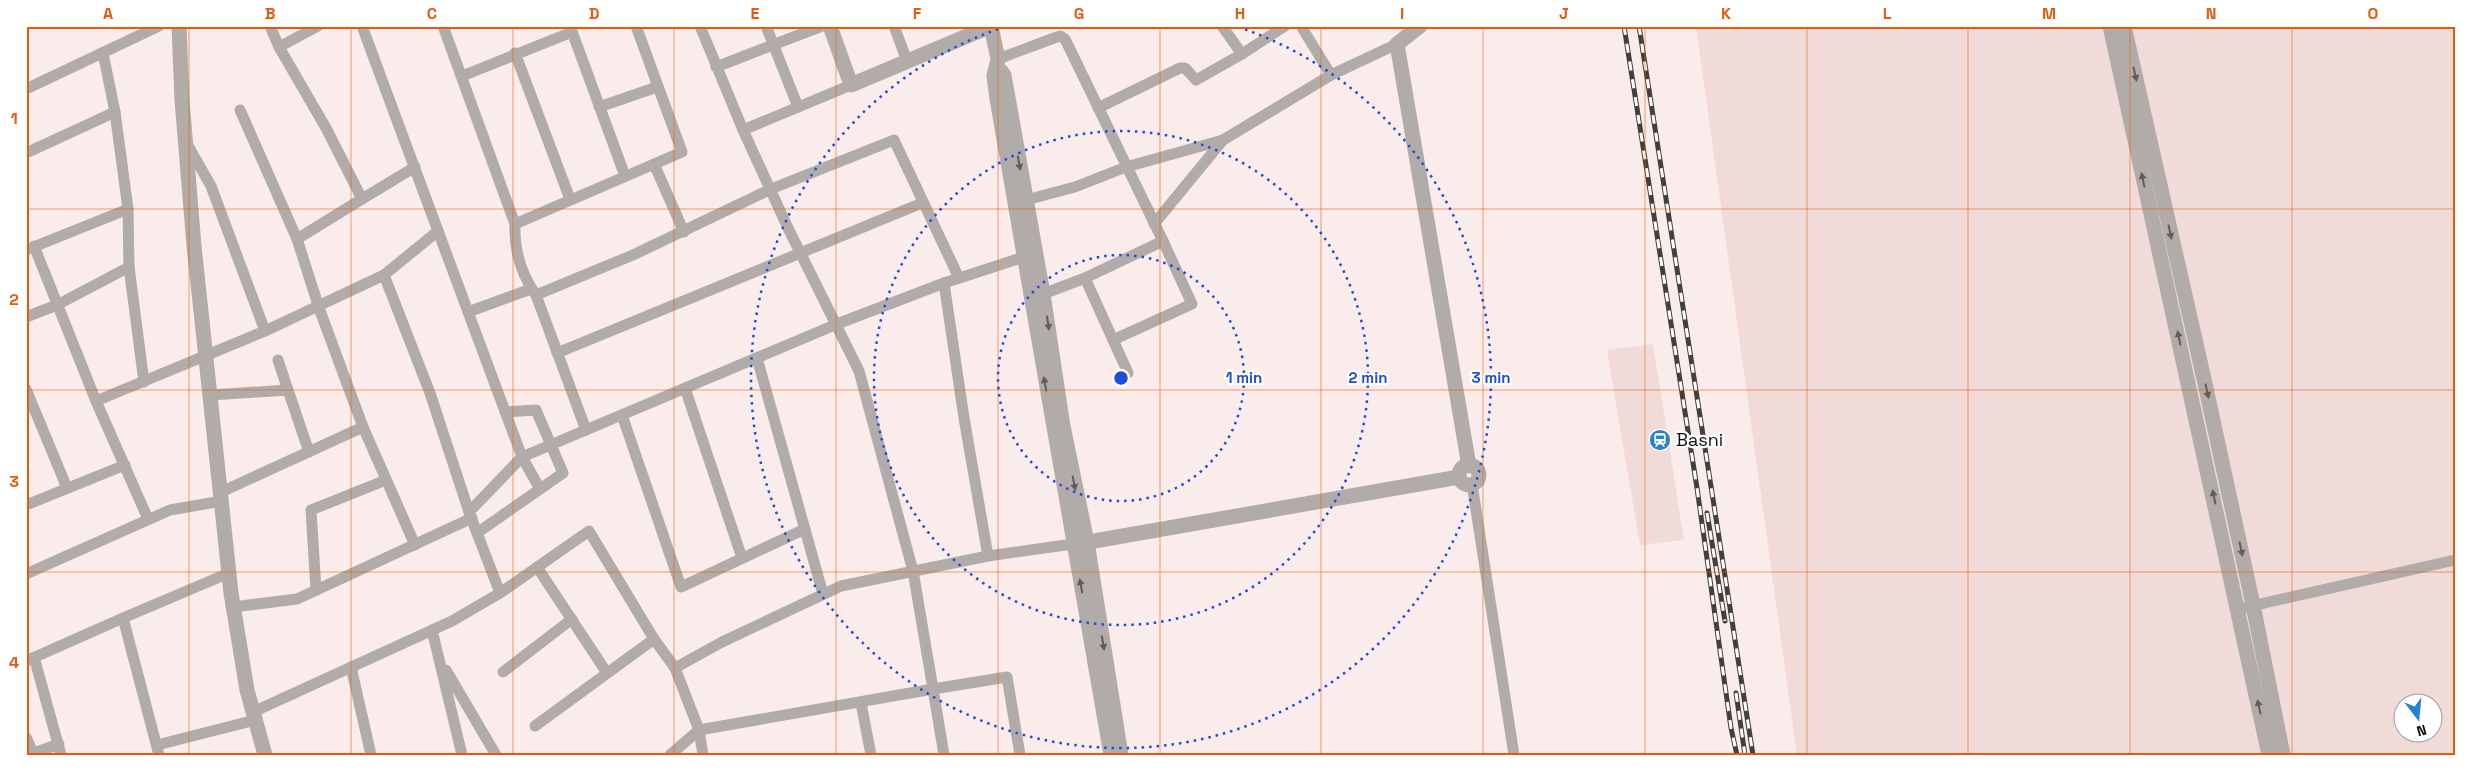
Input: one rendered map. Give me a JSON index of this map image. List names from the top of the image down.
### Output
{
  "places": {
    "station": ["Basni"]
  },
  "north": "bottom",
  "grid": {
    "columns": [
      "A",
      "B",
      "C",
      "D",
      "E",
      "F",
      "G",
      "H",
      "I",
      "J",
      "K",
      "L",
      "M",
      "N",
      "O"
    ],
    "rows": [
      "1",
      "2",
      "3",
      "4"
    ]
  },
  "rings": ["1 min", "2 min", "3 min"]
}
